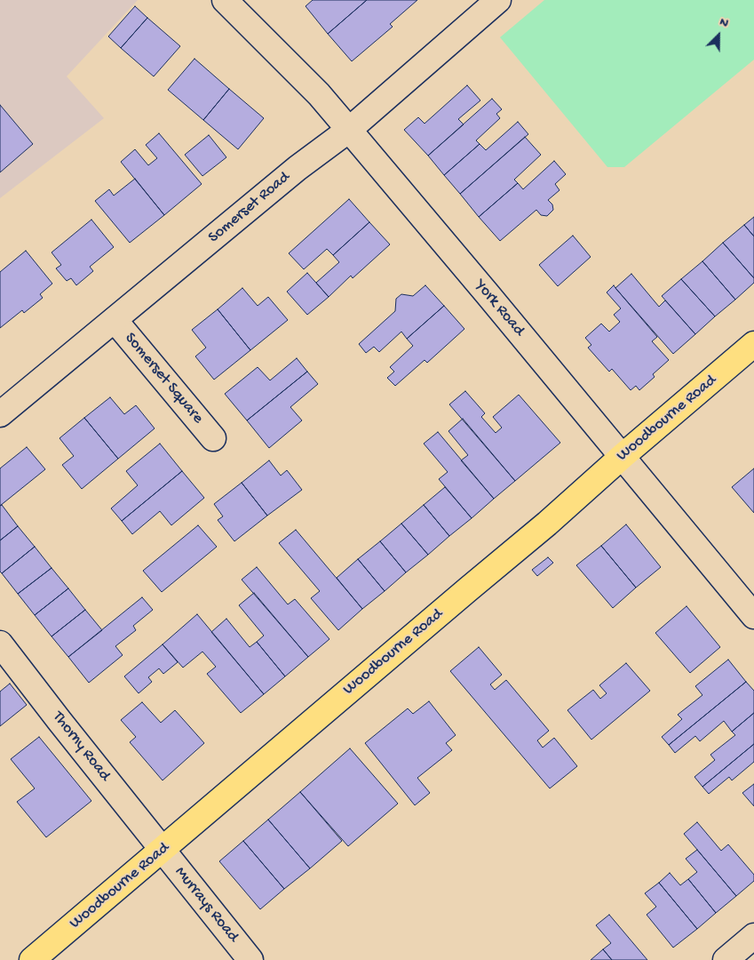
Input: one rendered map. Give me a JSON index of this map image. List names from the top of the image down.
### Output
{
  "streets": {
    "main road": [
      "Somerset Road",
      "York Road",
      "Somerset Square",
      "Woodbourne Road",
      "Thorny Road",
      "Murrays Road"
    ]
  },
  "crossings": [
    ["Somerset Road", "York Road"],
    ["Somerset Road", "Somerset Square"],
    ["York Road", "Woodbourne Road"],
    ["Woodbourne Road", "Thorny Road"],
    ["Woodbourne Road", "Murrays Road"],
    ["Thorny Road", "Murrays Road"]
  ],
  "north": "top right"
}
